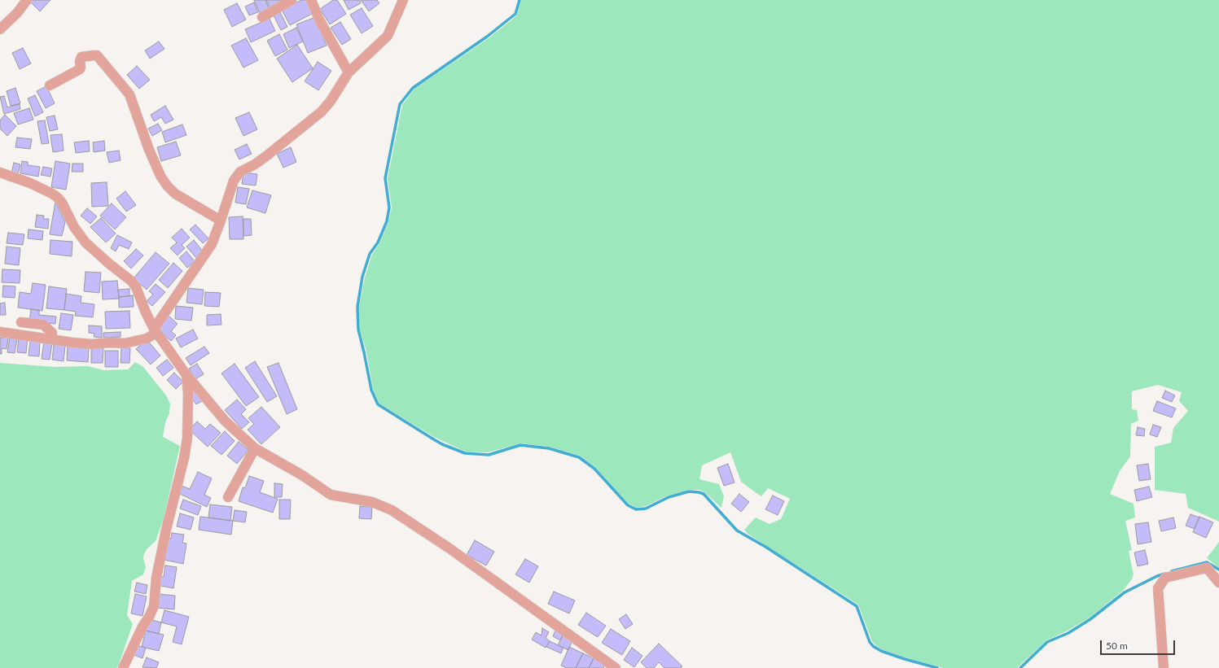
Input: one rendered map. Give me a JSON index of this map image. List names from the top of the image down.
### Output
{
  "scale_bar": "50 m"
}
